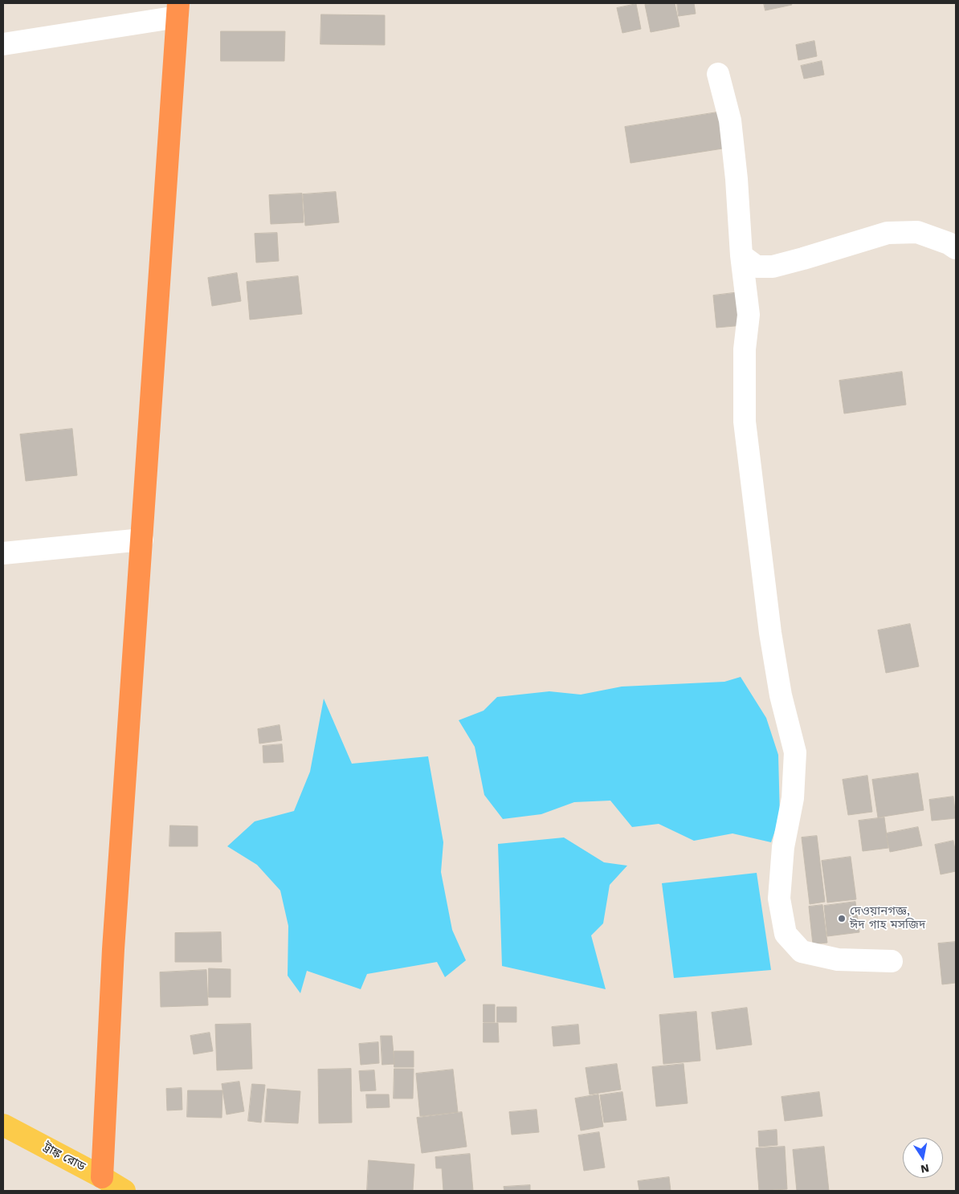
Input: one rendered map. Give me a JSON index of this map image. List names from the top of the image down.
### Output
{
  "streets": {
    "main road": ["ট্রাঙ্ক রোড"]
  },
  "places": ["দেওয়ানগজ্ঞ, ঈদ গাহ মসজিদ"],
  "north": "bottom"
}
